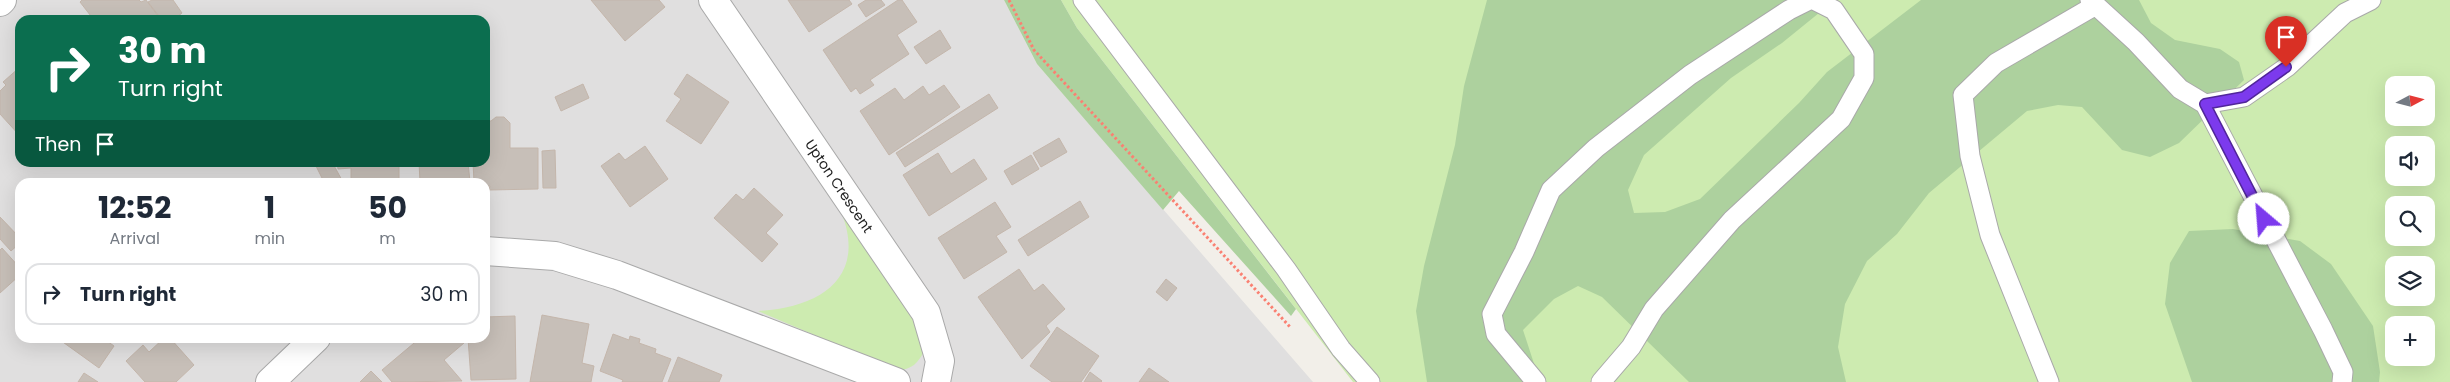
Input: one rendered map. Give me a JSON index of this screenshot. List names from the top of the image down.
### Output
{
  "streets": {
    "street": ["Upton Crescent"]
  },
  "north": "right",
  "page": {
    "turn": ["30 m", "Turn right"],
    "map_buttons": "+",
    "then": "Then",
    "eta": [
      "12:52",
      "Arrival",
      "1",
      "min",
      "50",
      "m"
    ],
    "list": [
      {
        "name": "Turn right",
        "value": "30 m"
      }
    ]
  }
}
